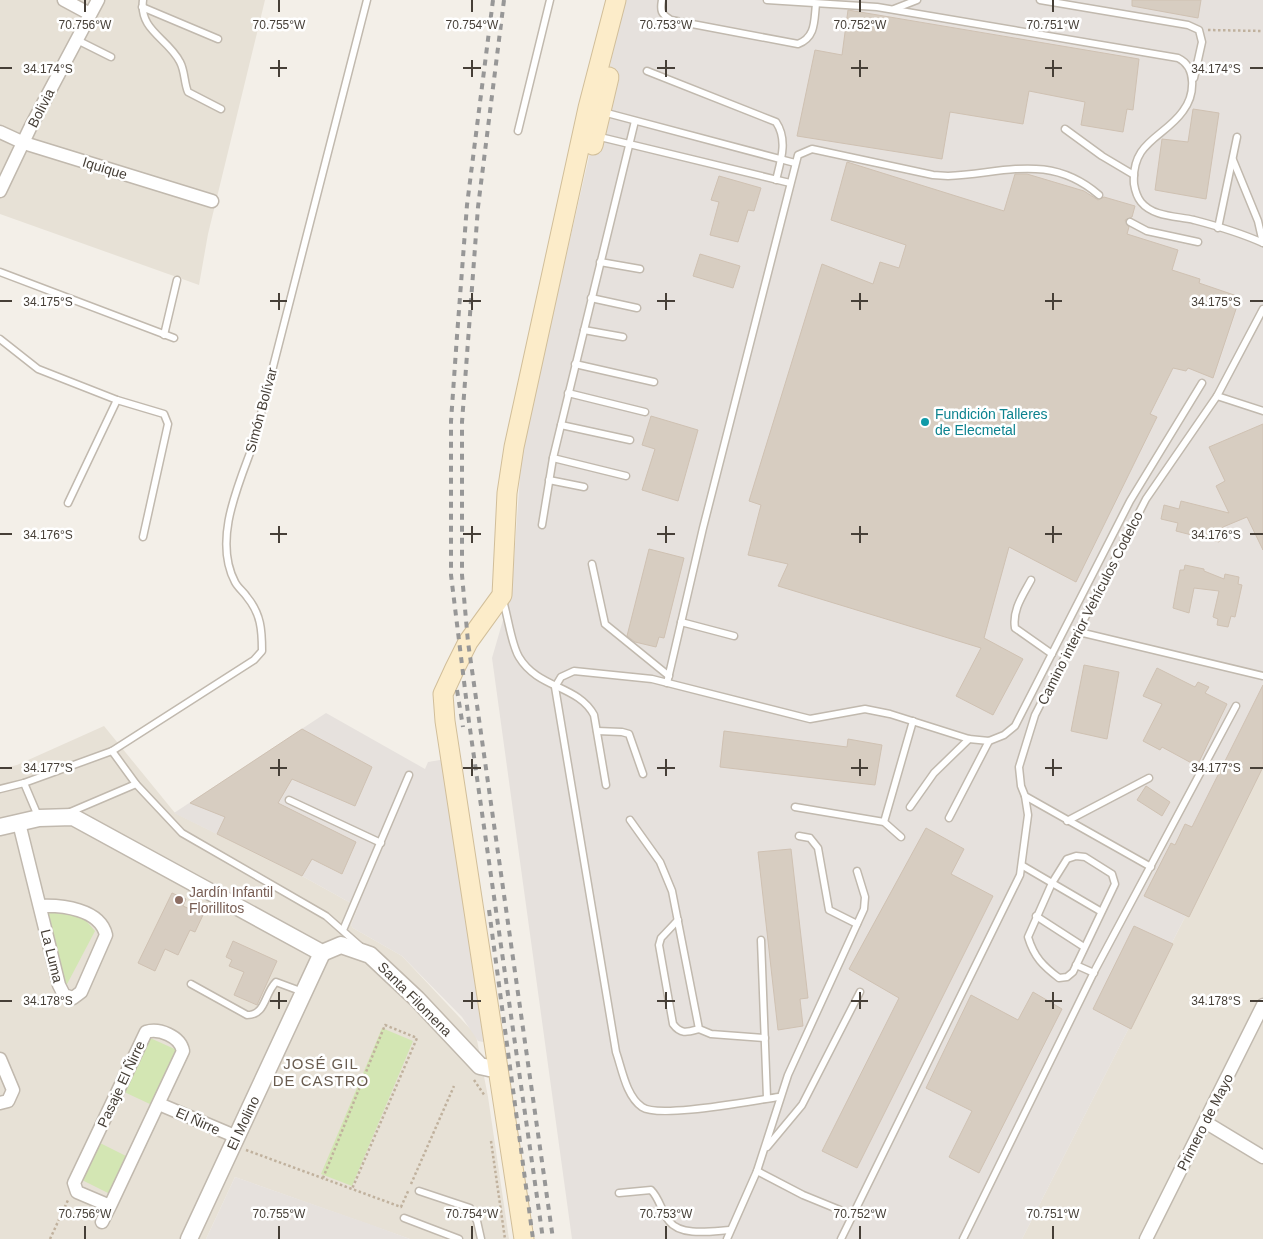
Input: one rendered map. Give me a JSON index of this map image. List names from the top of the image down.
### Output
{
  "streets": {
    "street": [
      "Bolivia",
      "Iquique",
      "La Luma",
      "Santa Filomena",
      "Pasaje El Ñirre",
      "El Ñirre",
      "Primero de Mayo",
      "El Molino"
    ],
    "lane": ["Simón Bolívar", "Camino interior Vehículos Codelco"]
  },
  "crossings": [
    ["Bolivia", "Iquique"],
    ["Santa Filomena", "El Molino"],
    ["Pasaje El Ñirre", "El Ñirre"],
    ["El Ñirre", "El Molino"]
  ],
  "districts": ["JOSÉ GIL DE CASTRO"],
  "places": ["Fundición Talleres de Elecmetal", "Jardín Infantil Florillitos"],
  "coordinates": [
    "70.756°W",
    "70.755°W",
    "70.754°W",
    "70.753°W",
    "70.752°W",
    "70.751°W",
    "34.174°S",
    "34.175°S",
    "34.176°S",
    "34.177°S",
    "34.178°S"
  ]
}
